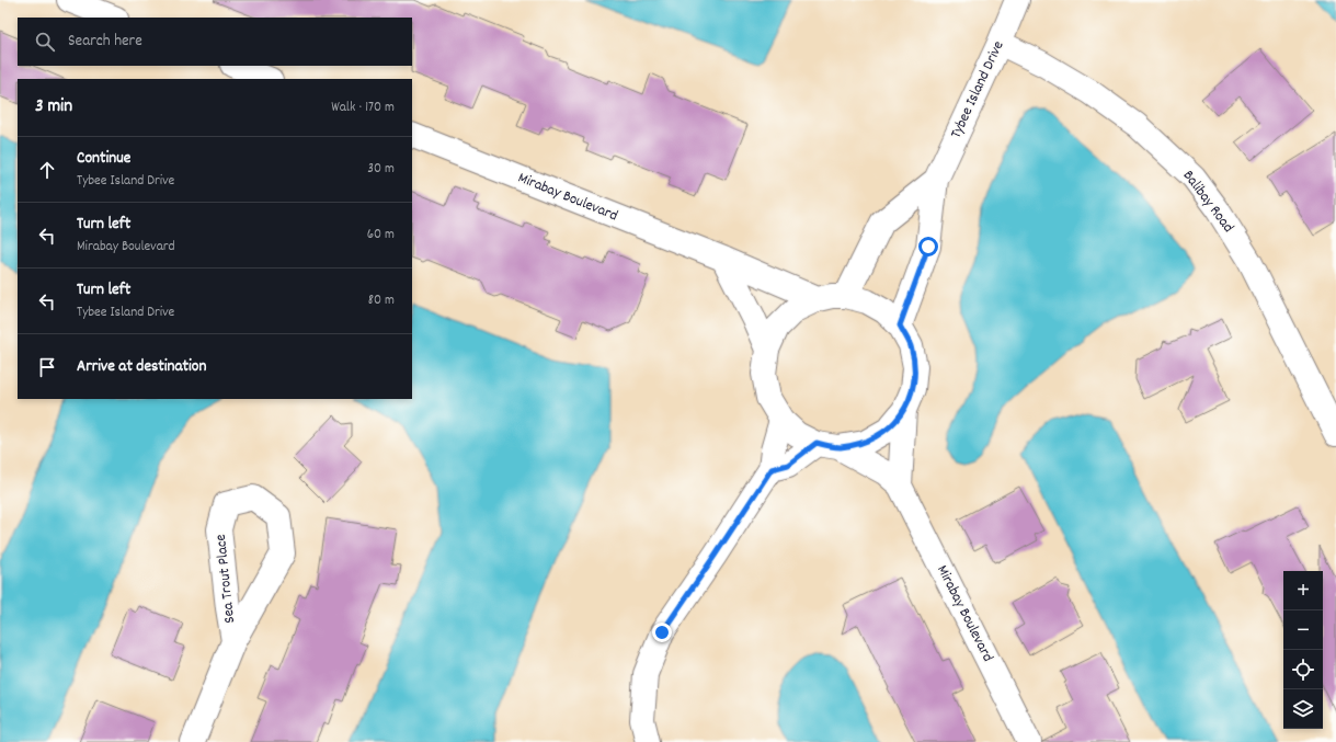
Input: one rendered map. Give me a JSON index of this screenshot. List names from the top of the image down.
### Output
{
  "streets": {
    "street": [
      "Tybee Island Drive",
      "Mirabay Boulevard",
      "Balibay Road",
      "Sea Trout Place"
    ]
  },
  "crossings": [
    ["Tybee Island Drive", "Mirabay Boulevard"],
    ["Tybee Island Drive", "Balibay Road"]
  ],
  "page": {
    "search": "Search here",
    "heading": ["3 min", "Walk · 170 m"],
    "list": [
      ["Continue", "Tybee Island Drive", "30 m"],
      ["Turn left", "Mirabay Boulevard", "60 m"],
      ["Turn left", "Tybee Island Drive", "80 m"],
      "Arrive at destination"
    ],
    "map_buttons": ["+", "−"]
  }
}
